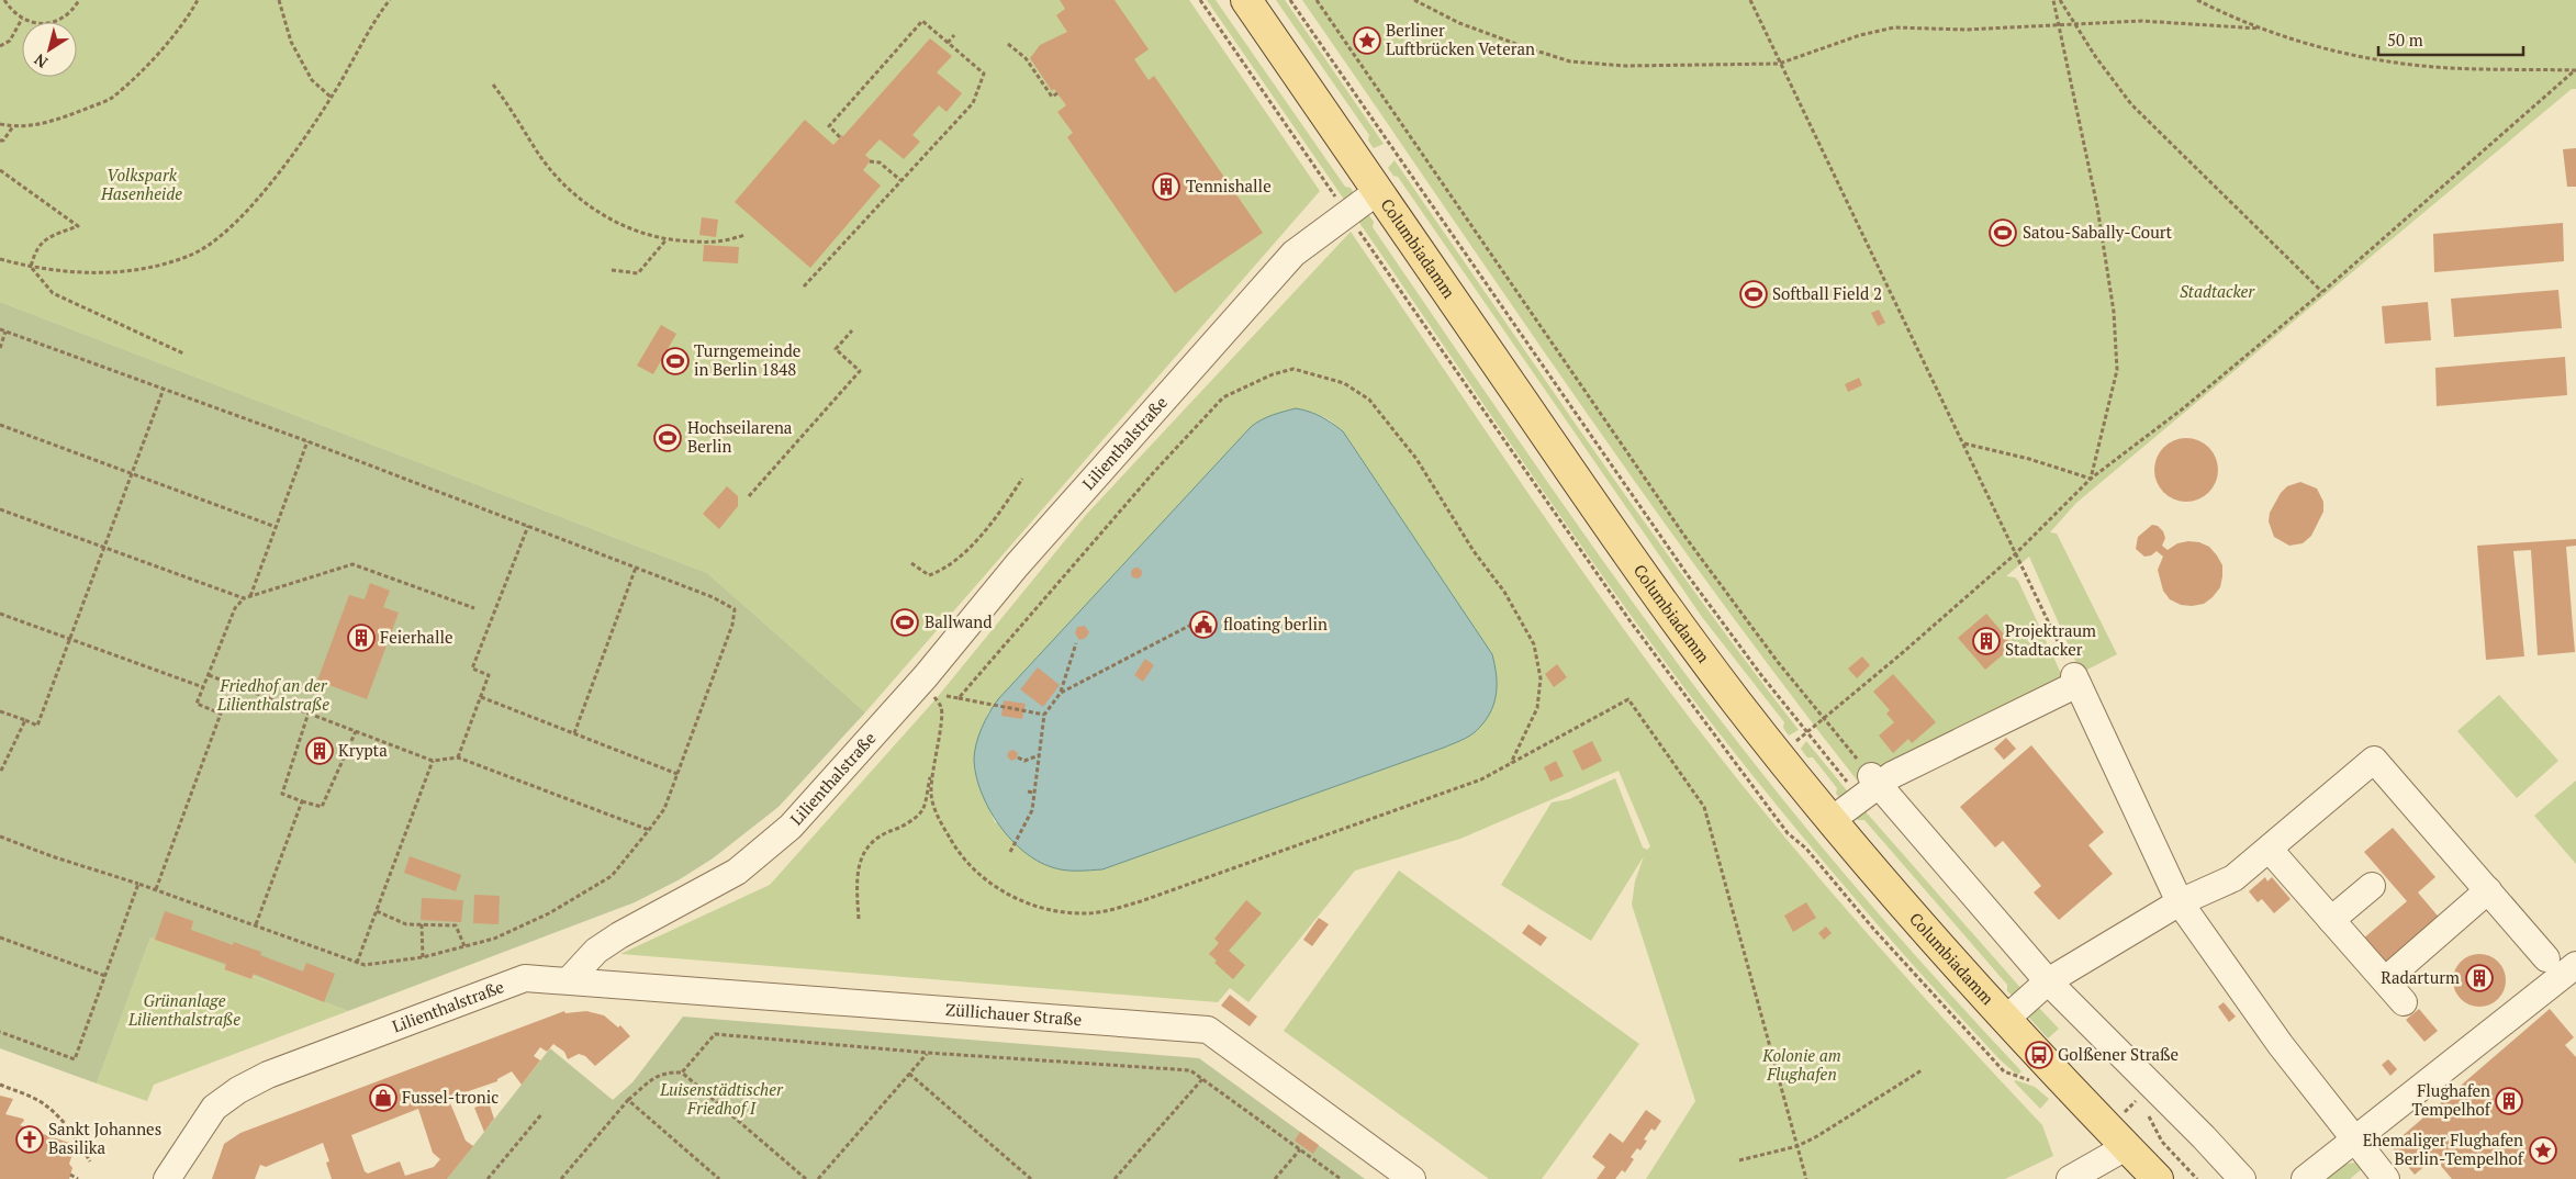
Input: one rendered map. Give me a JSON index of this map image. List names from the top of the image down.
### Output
{
  "streets": {
    "main road": ["Columbiadamm"],
    "street": ["Lilienthalstraße", "Züllichauer Straße"]
  },
  "crossings": [
    ["Columbiadamm", "Lilienthalstraße"],
    ["Lilienthalstraße", "Züllichauer Straße"]
  ],
  "parks": [
    "Volkspark Hasenheide",
    "Stadtacker",
    "Friedhof an der Lilienthalstraße",
    "Grünanlage Lilienthalstraße",
    "Kolonie am Flughafen",
    "Luisenstädtischer Friedhof I"
  ],
  "places": {
    "place": ["Berliner Luftbrücken Veteran", "Ehemaliger Flughafen Berlin-Tempelhof"],
    "building": [
      "Tennishalle",
      "Feierhalle",
      "Projektraum Stadtacker",
      "Krypta",
      "Radarturm",
      "Flughafen Tempelhof"
    ],
    "sports": [
      "Satou-Sabally-Court",
      "Softball Field 2",
      "Turngemeinde in Berlin 1848",
      "Hochseilarena Berlin",
      "Ballwand"
    ],
    "public building": ["floating berlin"],
    "bus stop": ["Golßener Straße"],
    "shop": ["Fussel-tronic"],
    "church": ["Sankt Johannes Basilika"]
  },
  "scale_bar": "50 m",
  "north": "bottom left"
}
